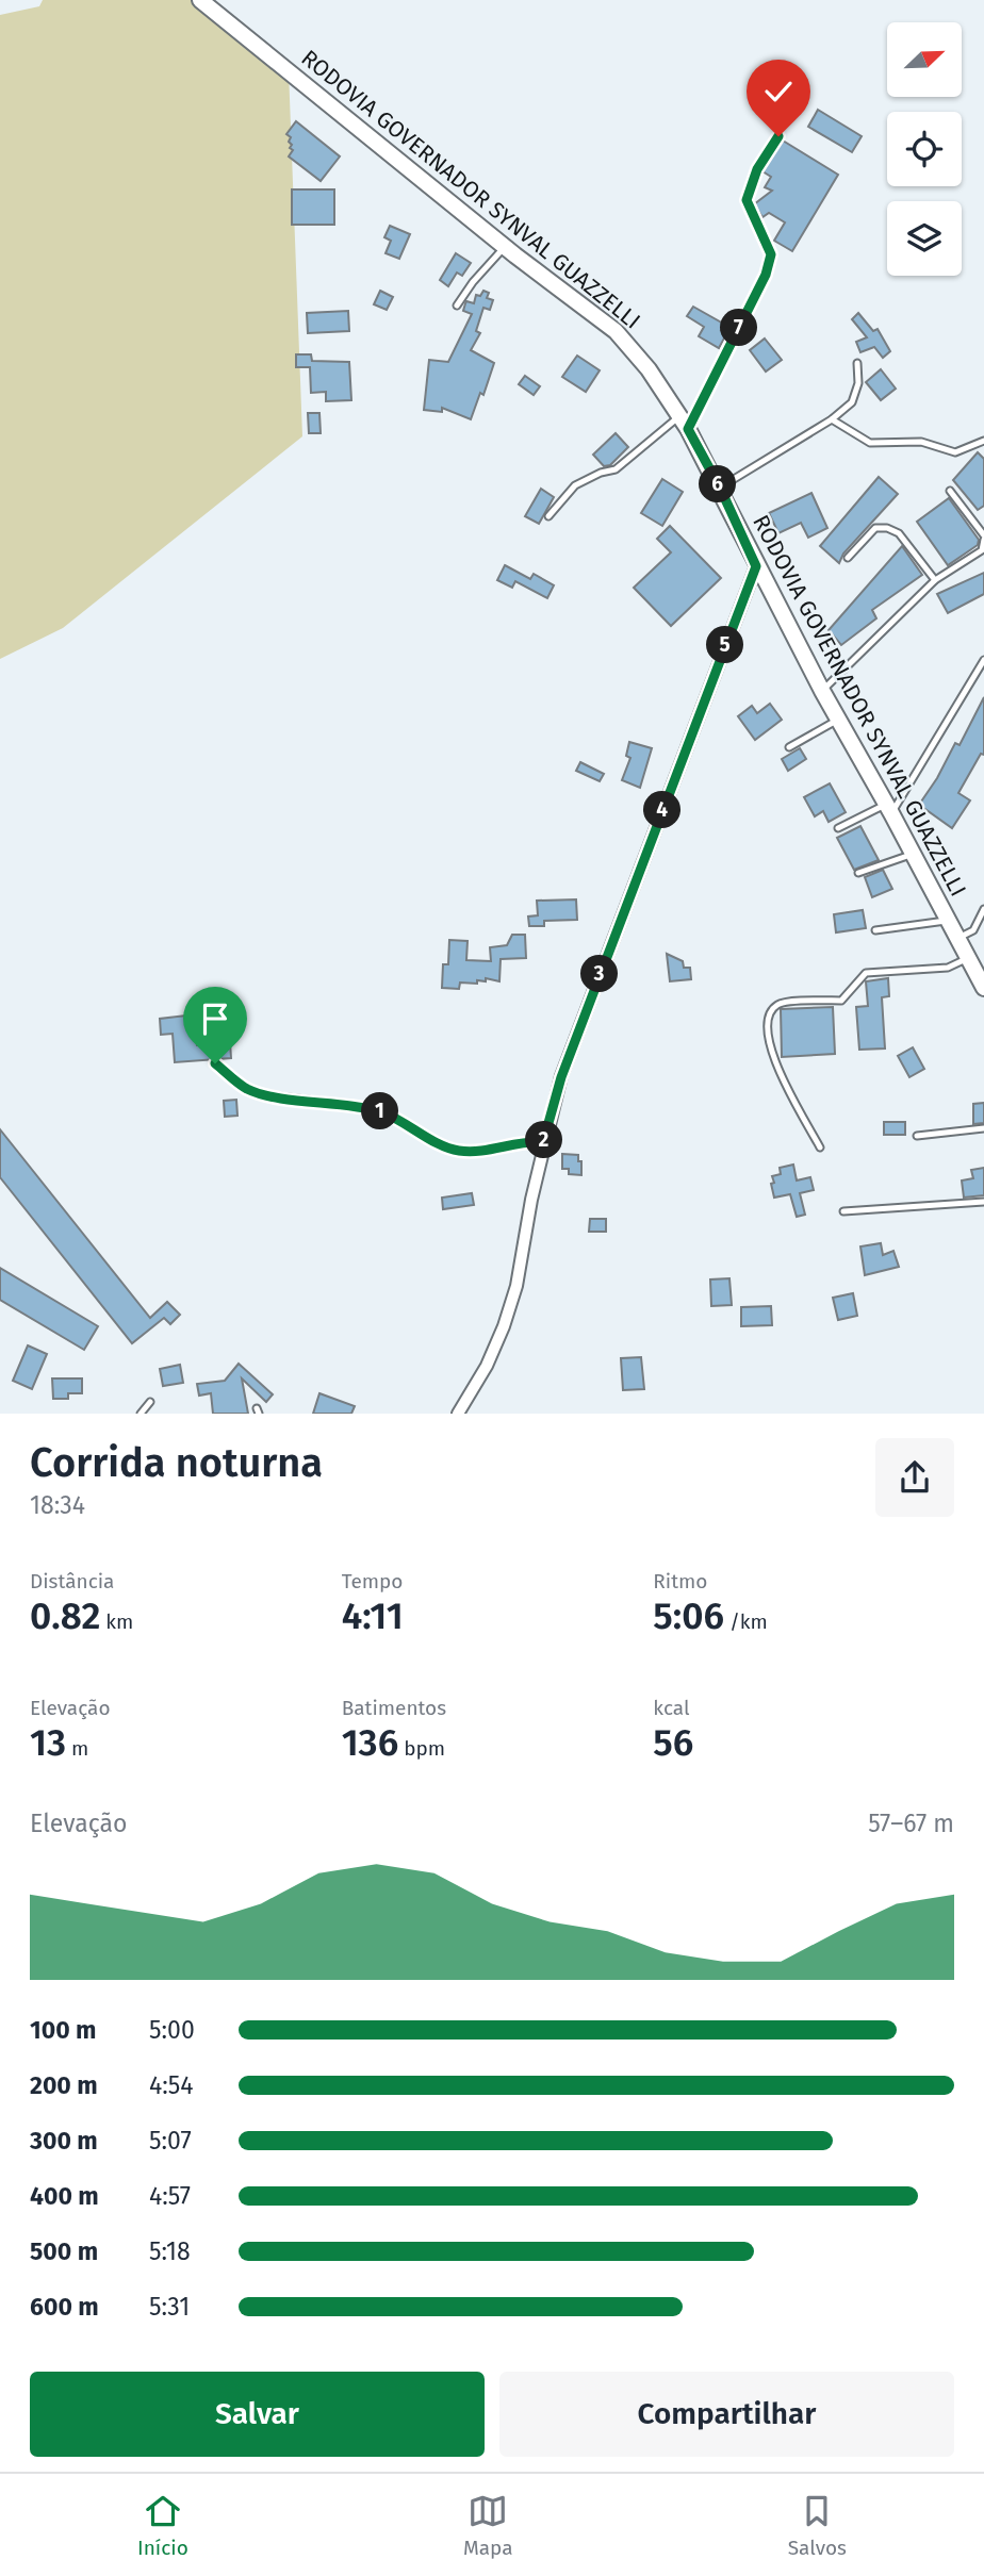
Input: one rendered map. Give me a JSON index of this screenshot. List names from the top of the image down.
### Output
{
  "streets": {
    "main road": ["RODOVIA GOVERNADOR SYNVAL GUAZZELLI"]
  },
  "north": "top right",
  "page": {
    "pins": [
      "7",
      "6",
      "5",
      "4",
      "3",
      "1",
      "2"
    ],
    "heading": ["Corrida noturna", "18:34"],
    "stats": [
      ["Distância", "0.82 km"],
      ["Tempo", "4:11"],
      ["Ritmo", "5:06 /km"],
      ["Elevação", "13 m"],
      ["Batimentos", "136 bpm"],
      ["kcal", "56"]
    ],
    "chart": ["Elevação", "57–67 m"],
    "list": [
      {
        "name": "100 m",
        "note": "5:00"
      },
      {
        "name": "200 m",
        "note": "4:54"
      },
      {
        "name": "300 m",
        "note": "5:07"
      },
      {
        "name": "400 m",
        "note": "4:57"
      },
      {
        "name": "500 m",
        "note": "5:18"
      },
      {
        "name": "600 m",
        "note": "5:31"
      }
    ],
    "buttons": ["Salvar", "Compartilhar"],
    "tabs": ["Início", "Mapa", "Salvos"]
  }
}
